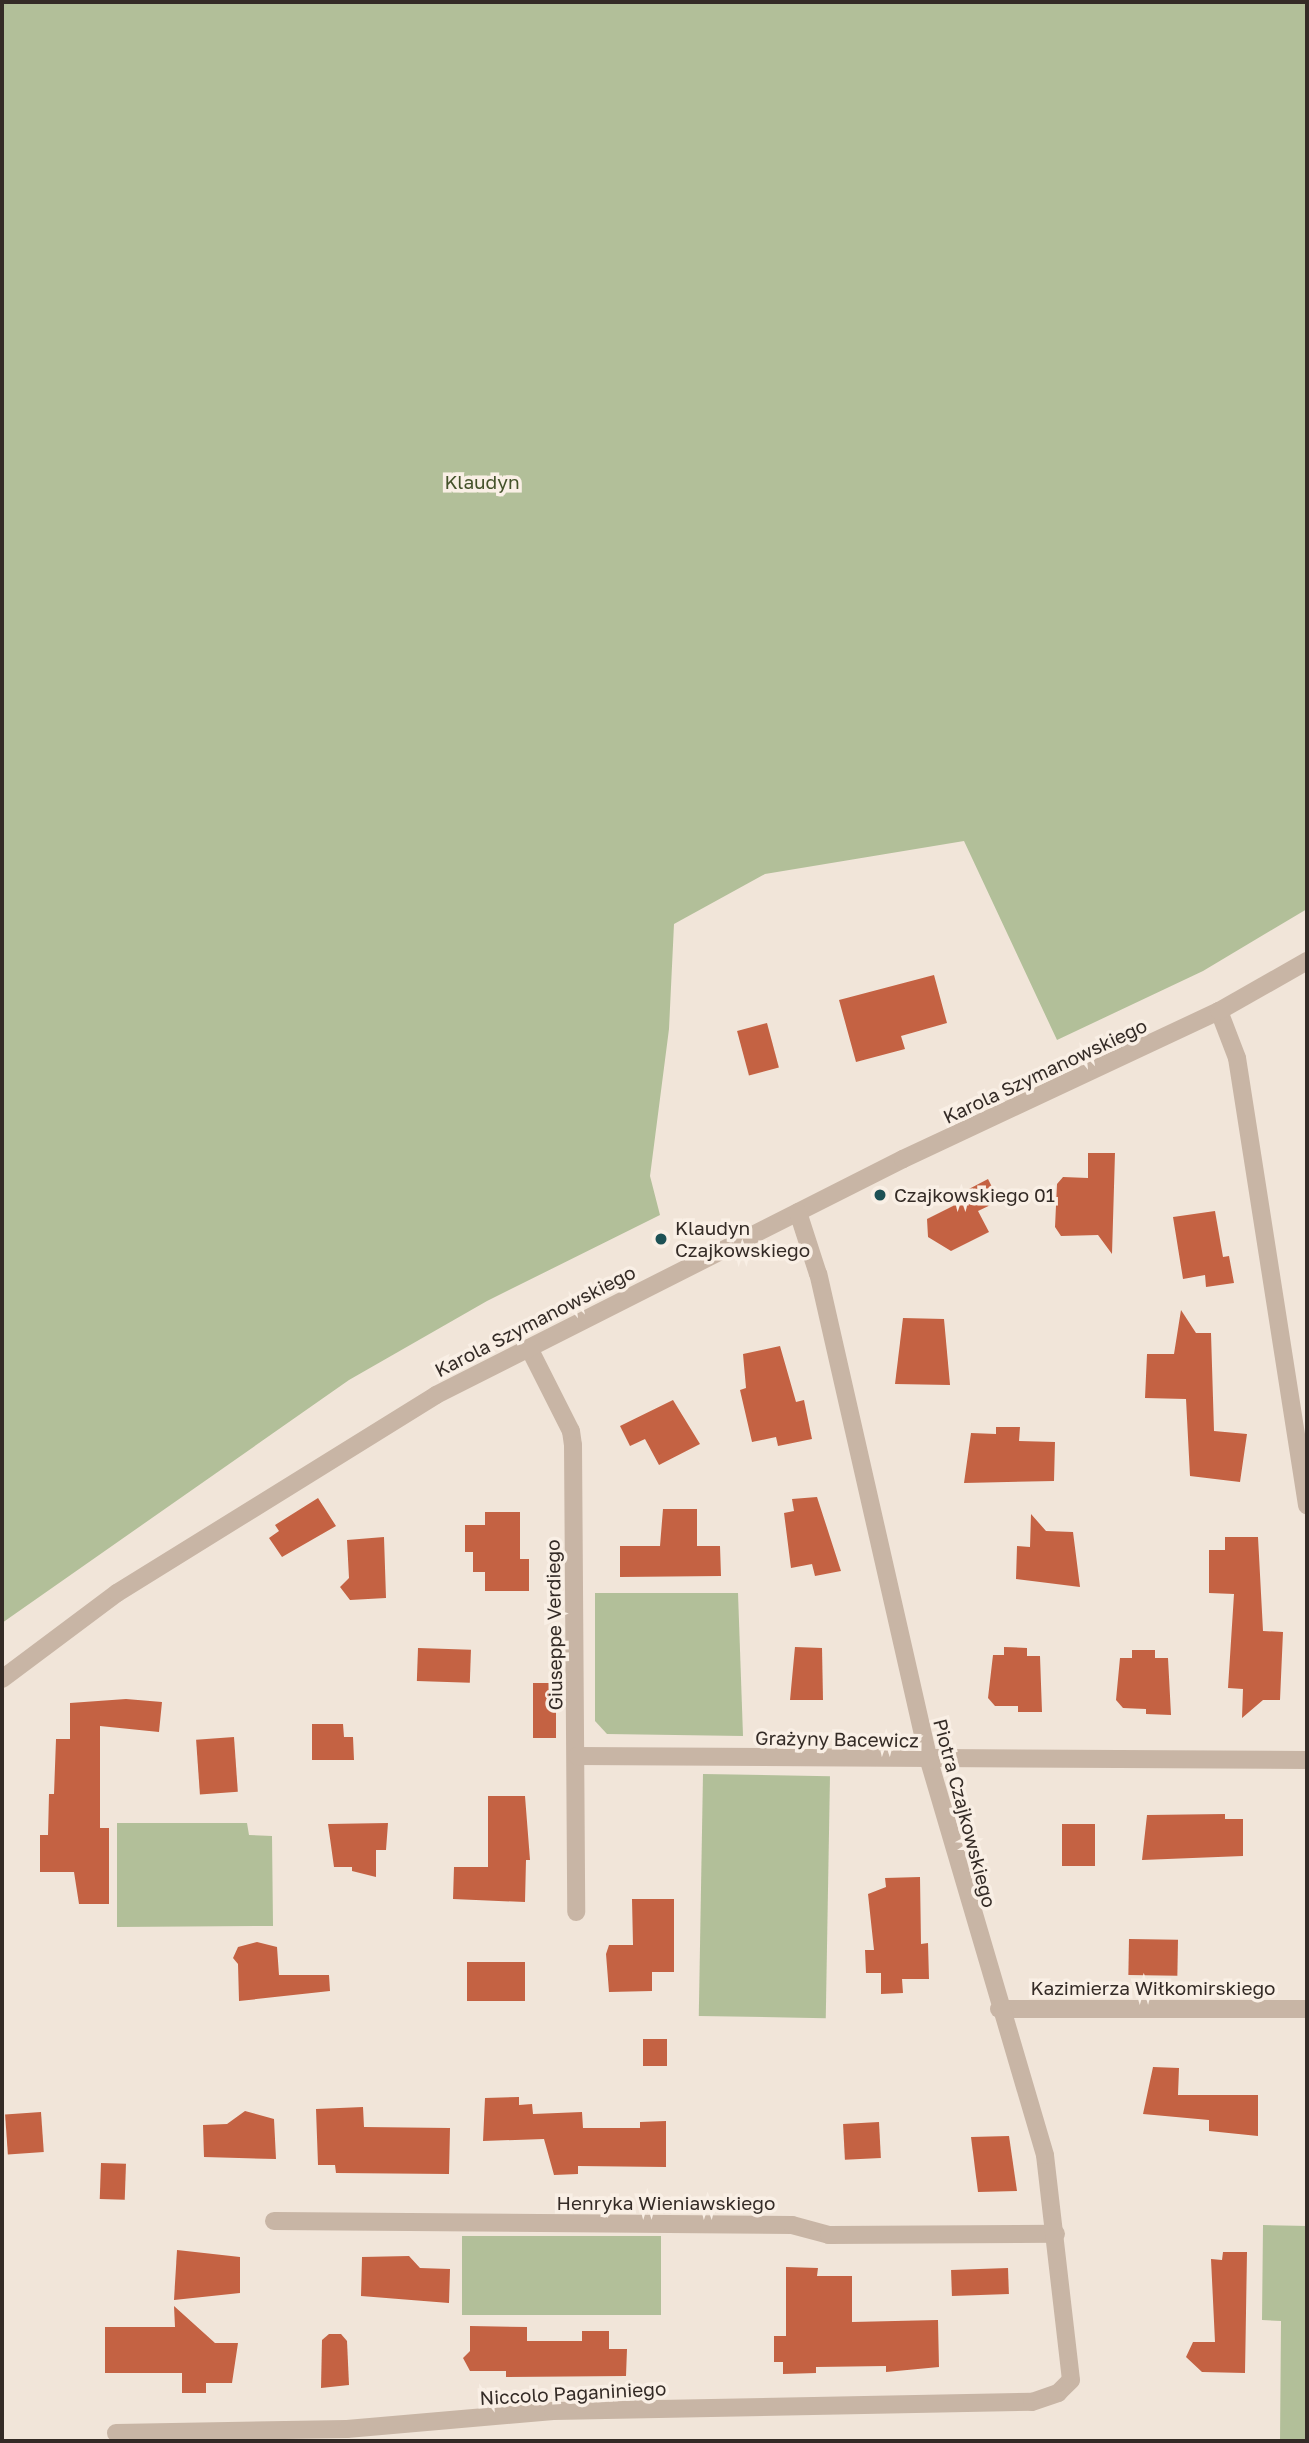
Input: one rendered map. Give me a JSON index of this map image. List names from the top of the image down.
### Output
{
  "streets": {
    "street": [
      "Karola Szymanowskiego",
      "Giuseppe Verdiego",
      "Grażyny Bacewicz",
      "Piotra Czajkowskiego",
      "Kazimierza Wiłkomirskiego",
      "Henryka Wieniawskiego",
      "Niccolo Paganiniego"
    ]
  },
  "crossings": [
    ["Karola Szymanowskiego", "Giuseppe Verdiego"],
    ["Karola Szymanowskiego", "Piotra Czajkowskiego"],
    ["Giuseppe Verdiego", "Grażyny Bacewicz"],
    ["Grażyny Bacewicz", "Piotra Czajkowskiego"],
    ["Piotra Czajkowskiego", "Kazimierza Wiłkomirskiego"],
    ["Piotra Czajkowskiego", "Henryka Wieniawskiego"],
    ["Piotra Czajkowskiego", "Niccolo Paganiniego"]
  ],
  "parks": ["Klaudyn"],
  "places": ["Czajkowskiego 01", "Klaudyn Czajkowskiego"]
}
